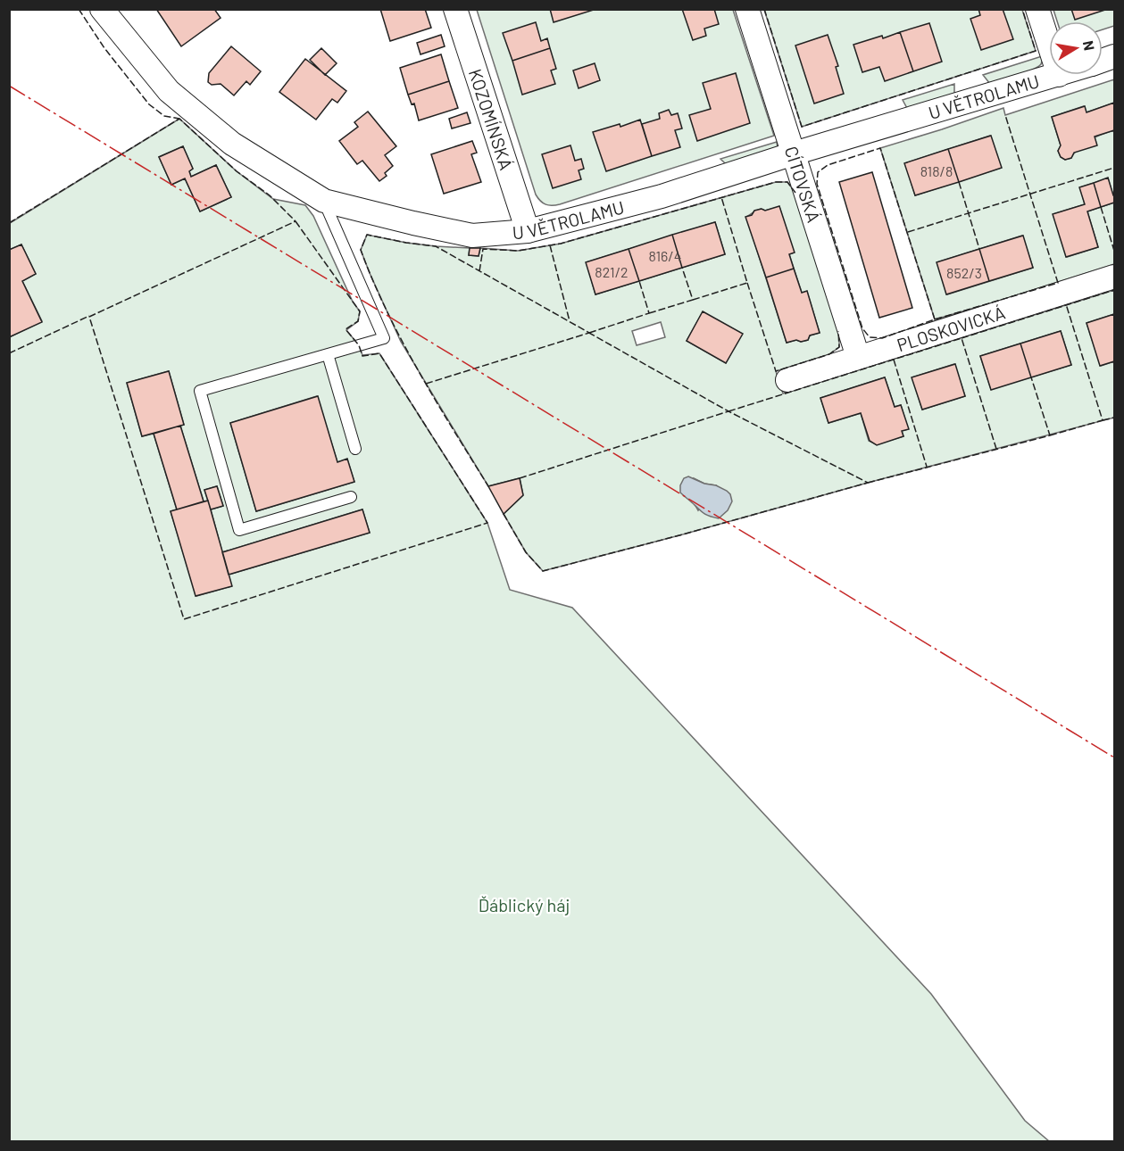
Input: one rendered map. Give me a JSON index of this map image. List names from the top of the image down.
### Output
{
  "streets": {
    "street": [
      "U VĚTROLAMU",
      "KOZOMÍNSKÁ",
      "CÍTOVSKÁ",
      "PLOSKOVICKÁ"
    ]
  },
  "crossings": [
    ["U VĚTROLAMU", "KOZOMÍNSKÁ"],
    ["U VĚTROLAMU", "CÍTOVSKÁ"],
    ["CÍTOVSKÁ", "PLOSKOVICKÁ"]
  ],
  "parks": ["Ďáblický háj"],
  "house_numbers": [
    "818/8",
    "816/4",
    "821/2",
    "852/3"
  ],
  "north": "right"
}
